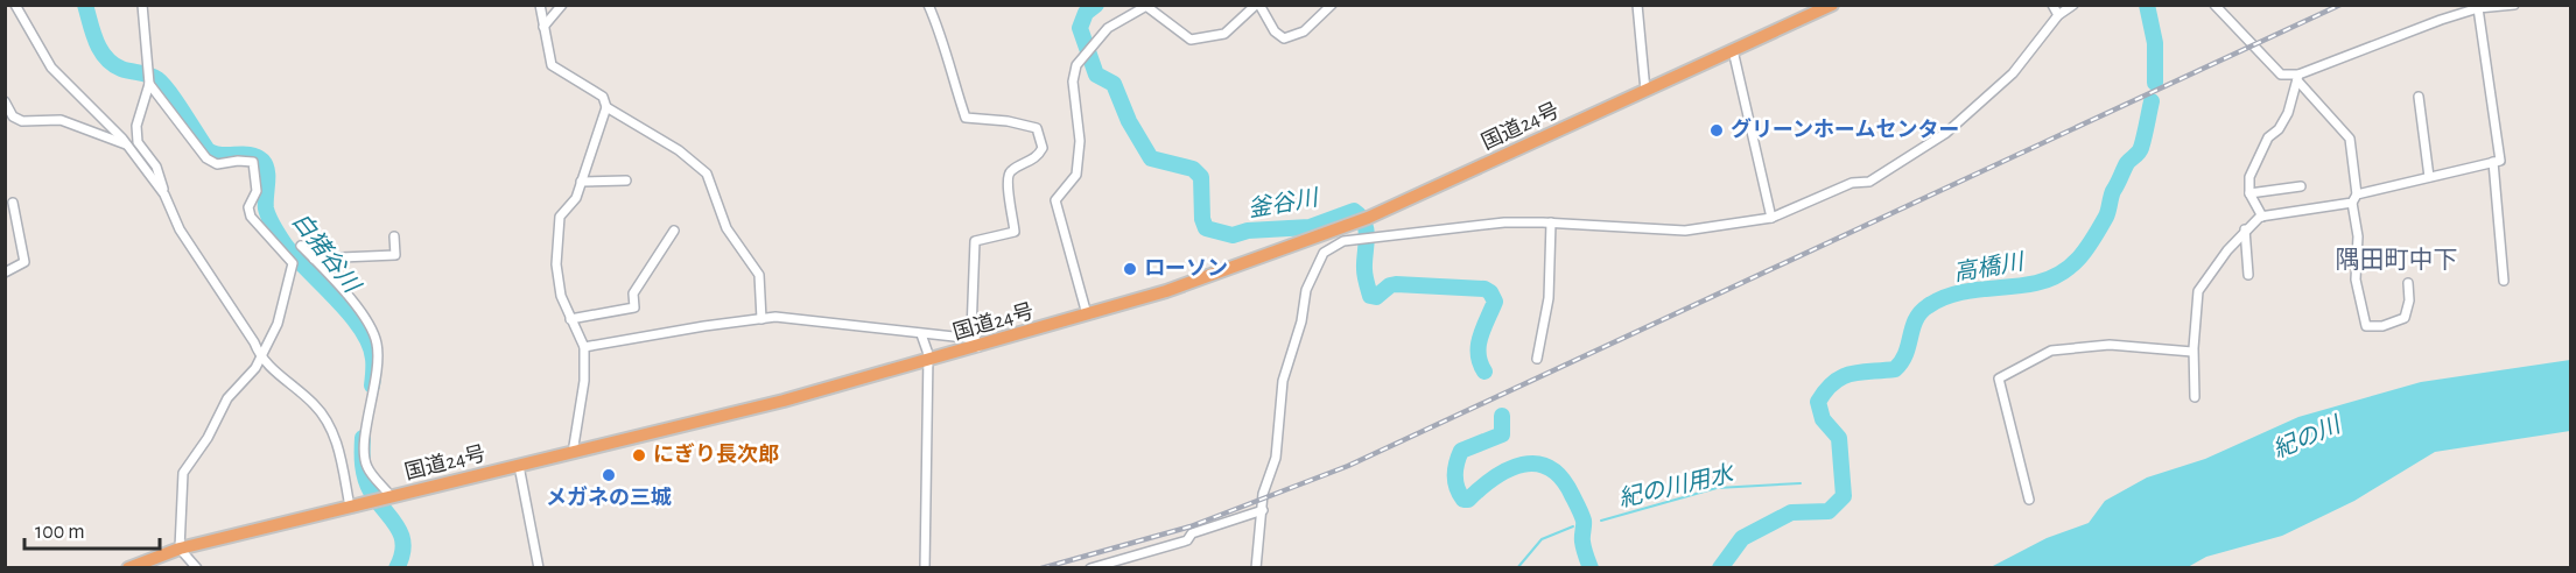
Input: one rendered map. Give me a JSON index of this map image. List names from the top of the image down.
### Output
{
  "streets": {
    "highway": ["国道24号"]
  },
  "districts": ["隅田町中下"],
  "water": [
    "釜谷川",
    "白猪谷川",
    "高橋川",
    "紀の川",
    "紀の川用水"
  ],
  "places": [
    "グリーンホームセンター",
    "ローソン",
    "にぎり長次郎",
    "メガネの三城"
  ],
  "scale_bar": "100 m"
}
